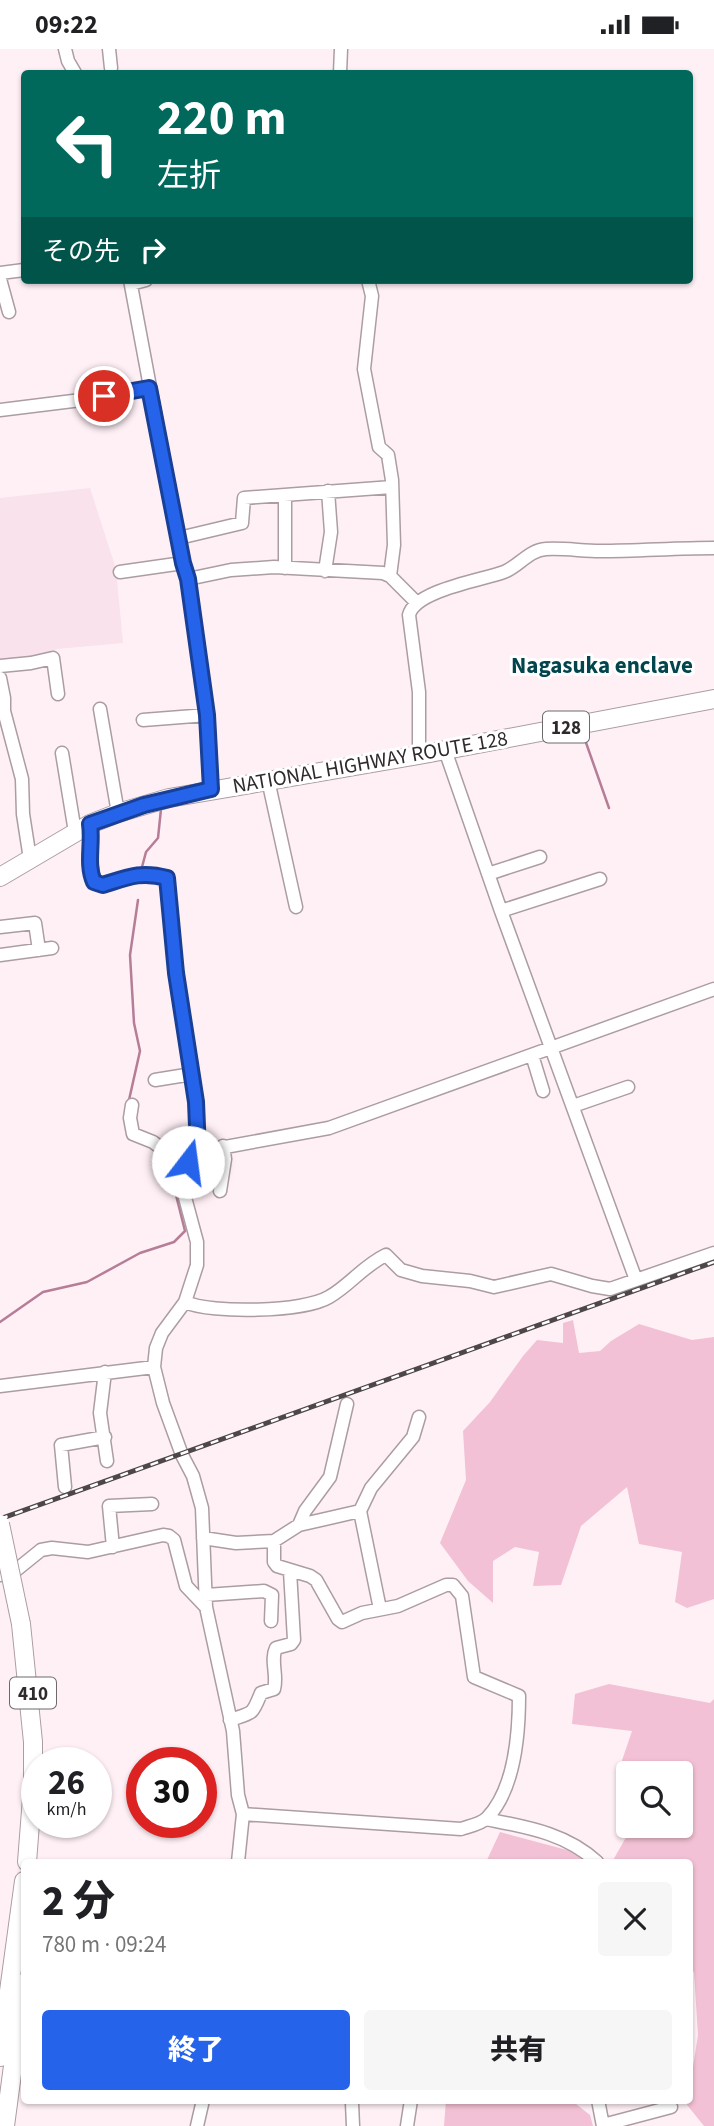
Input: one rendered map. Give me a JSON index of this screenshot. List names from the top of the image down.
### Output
{
  "streets": {
    "highway": ["128", "NATIONAL HIGHWAY ROUTE 128", "410"]
  },
  "districts": ["Nagasuka enclave"],
  "page": {
    "status": "09:22",
    "turn": ["220 m", "左折"],
    "then": "その先",
    "speed": "26 km/h",
    "limit": "30",
    "heading": ["2 分", "780 m · 09:24"],
    "buttons": ["終了", "共有"]
  }
}
